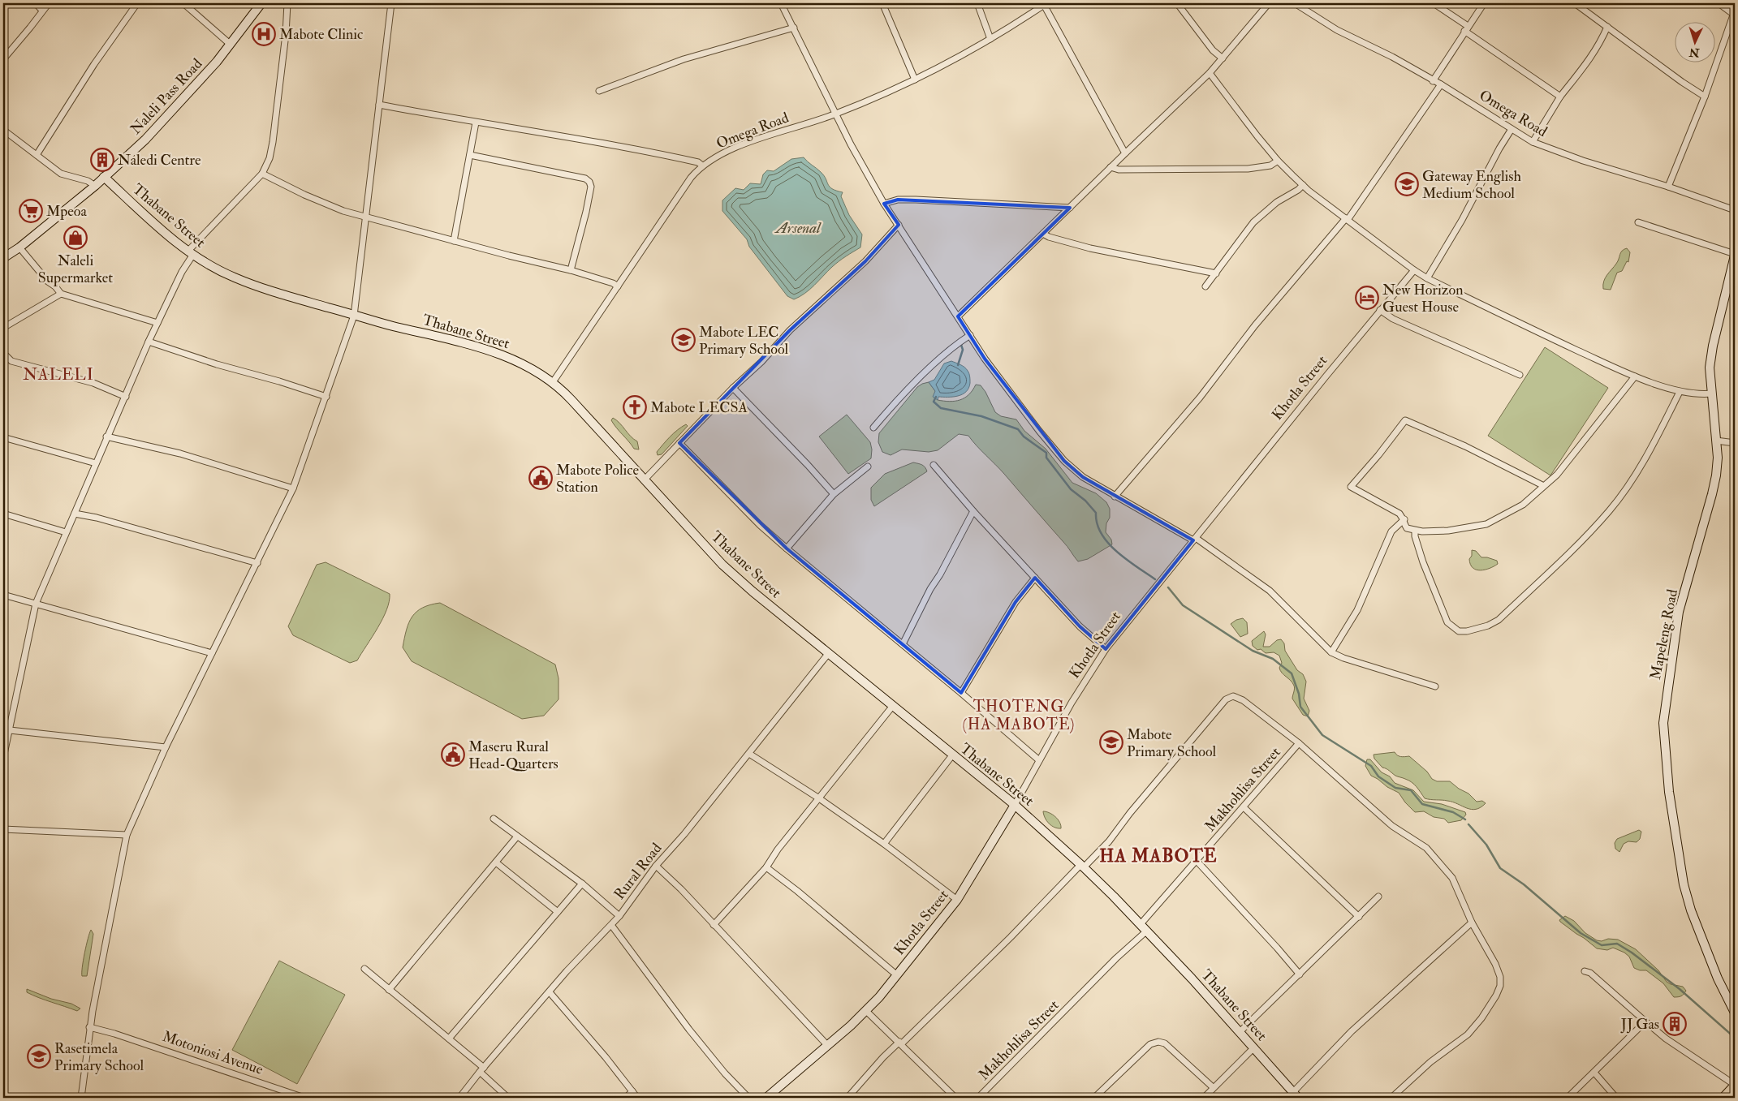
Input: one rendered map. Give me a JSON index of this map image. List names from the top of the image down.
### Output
{
  "streets": {
    "street": [
      "Naleli Pass Road",
      "Omega Road",
      "Thabane Street",
      "Khotla Street",
      "Mapeleng Road",
      "Makhohlisa Street",
      "Rural Road",
      "Motoniosi Avenue"
    ]
  },
  "crossings": [
    ["Naleli Pass Road", "Thabane Street"],
    ["Omega Road", "Thabane Street"],
    ["Thabane Street", "Khotla Street"],
    ["Thabane Street", "Makhohlisa Street"],
    ["Thabane Street", "Rural Road"]
  ],
  "districts": ["NALELI", "THOTENG (HA MABOTE)", "HA MABOTE"],
  "water": ["Arsenal"],
  "places": {
    "hospital": ["Mabote Clinic"],
    "building": ["Naledi Centre", "JJ Gas"],
    "school or university": [
      "Gateway English Medium School",
      "Mabote LEC Primary School",
      "Mabote Primary School",
      "Rasetimela Primary School"
    ],
    "supermarket": ["Mpeoa"],
    "shop": ["Naleli Supermarket"],
    "hotel": ["New Horizon Guest House"],
    "church": ["Mabote LECSA"],
    "public building": ["Mabote Police Station", "Maseru Rural Head-Quarters"]
  },
  "north": "bottom"
}
